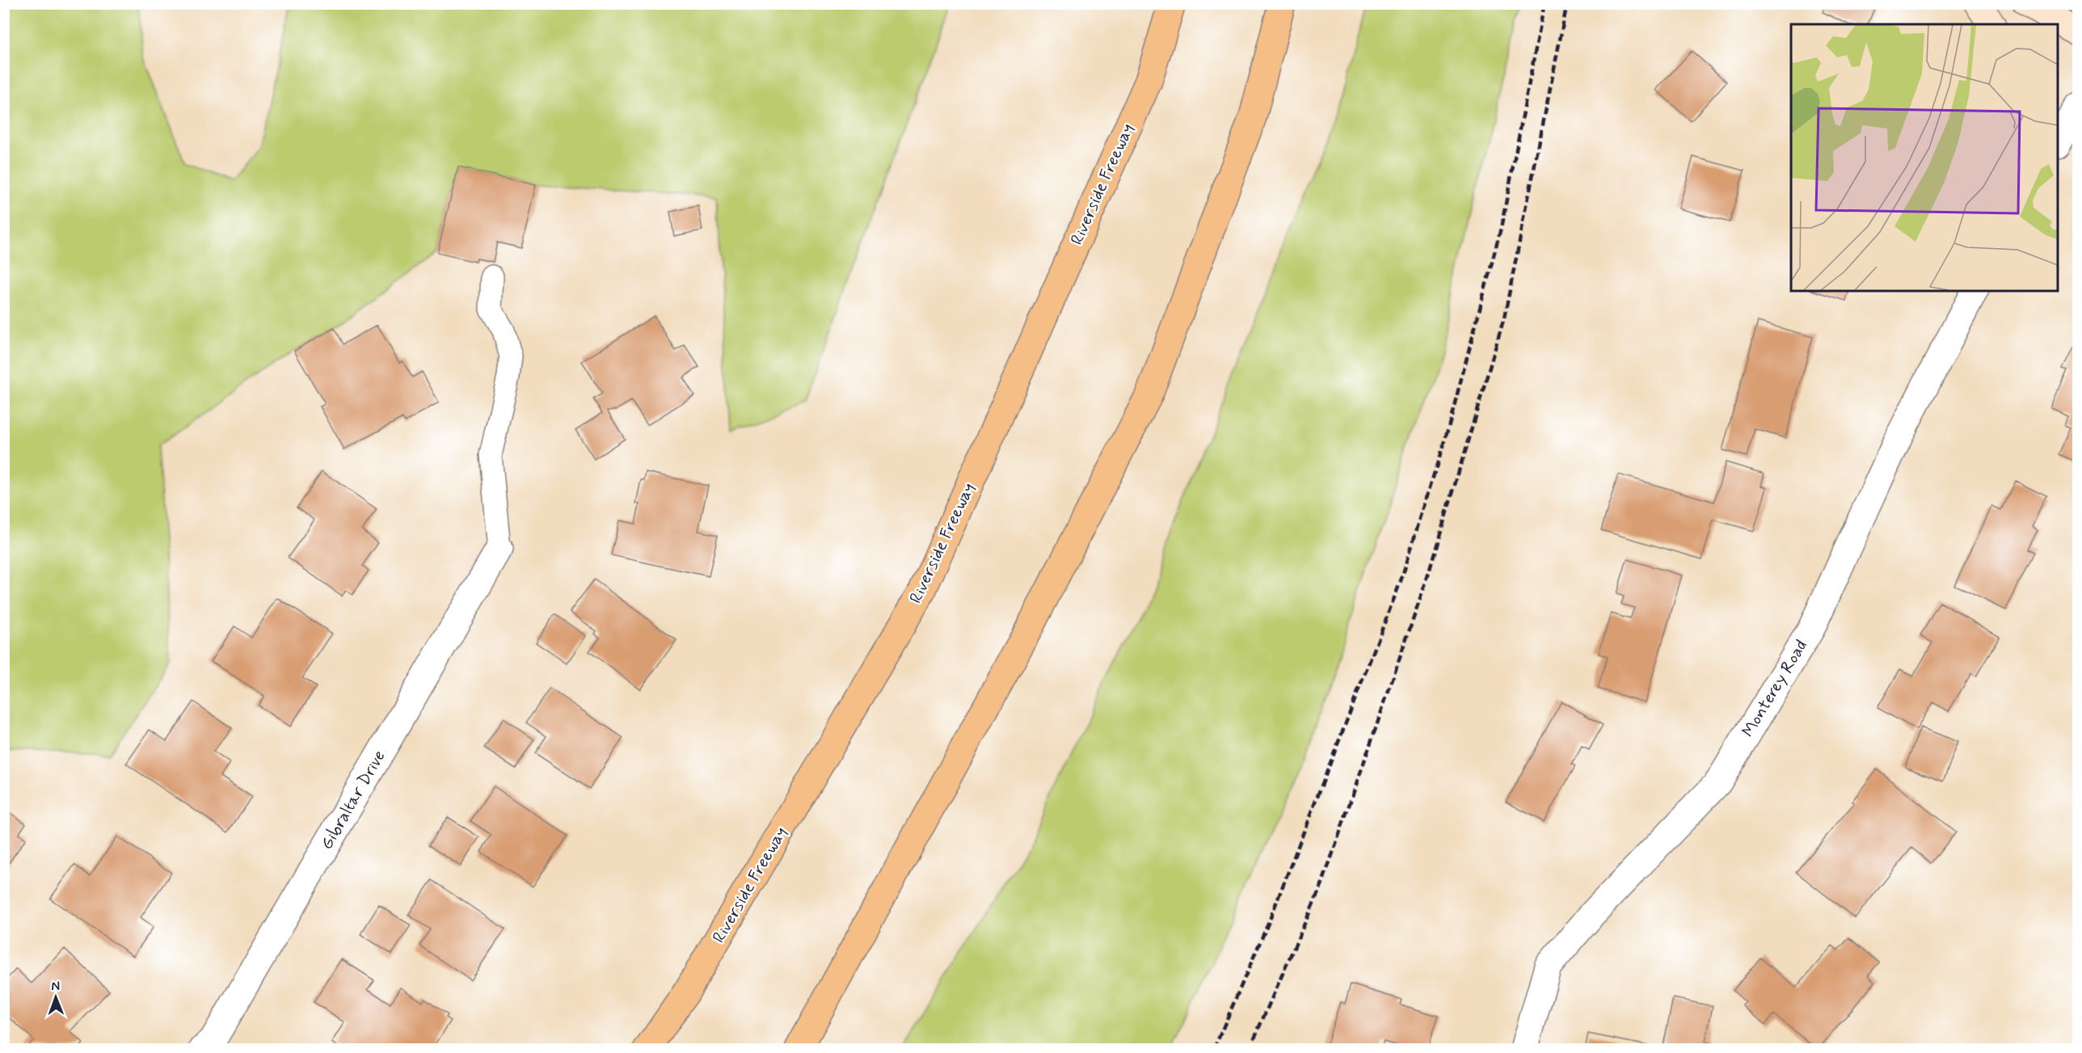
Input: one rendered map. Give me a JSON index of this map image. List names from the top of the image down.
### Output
{
  "streets": {
    "highway": ["Riverside Freeway"],
    "street": ["Monterey Road", "Gibraltar Drive"]
  },
  "north": "top"
}
